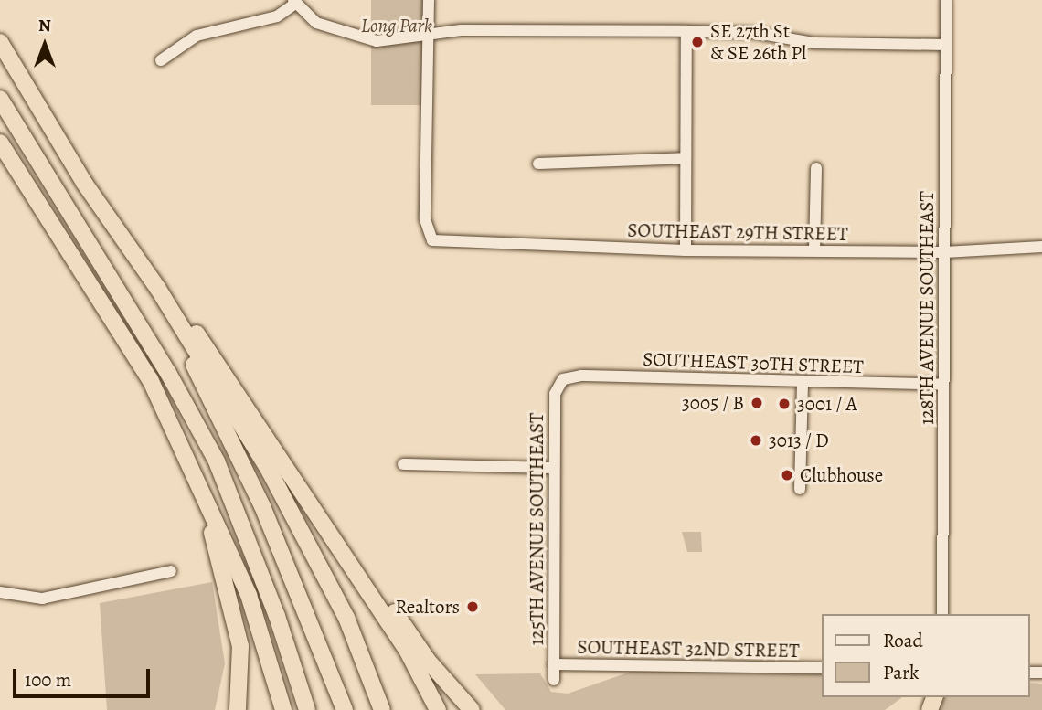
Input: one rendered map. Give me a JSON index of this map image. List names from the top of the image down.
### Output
{
  "streets": {
    "street": [
      "SOUTHEAST 29TH STREET",
      "128TH AVENUE SOUTHEAST",
      "SOUTHEAST 30TH STREET",
      "125TH AVENUE SOUTHEAST",
      "SOUTHEAST 32ND STREET"
    ]
  },
  "crossings": [
    ["SOUTHEAST 29TH STREET", "128TH AVENUE SOUTHEAST"],
    ["128TH AVENUE SOUTHEAST", "SOUTHEAST 30TH STREET"],
    ["SOUTHEAST 30TH STREET", "125TH AVENUE SOUTHEAST"],
    ["125TH AVENUE SOUTHEAST", "SOUTHEAST 32ND STREET"]
  ],
  "parks": ["Long Park"],
  "places": [
    "SE 27th St & SE 26th Pl",
    "3005 / B",
    "3001 / A",
    "3013 / D",
    "Clubhouse",
    "Realtors"
  ],
  "legend": ["Road", "Park"],
  "scale_bar": "100 m",
  "north": "top"
}
